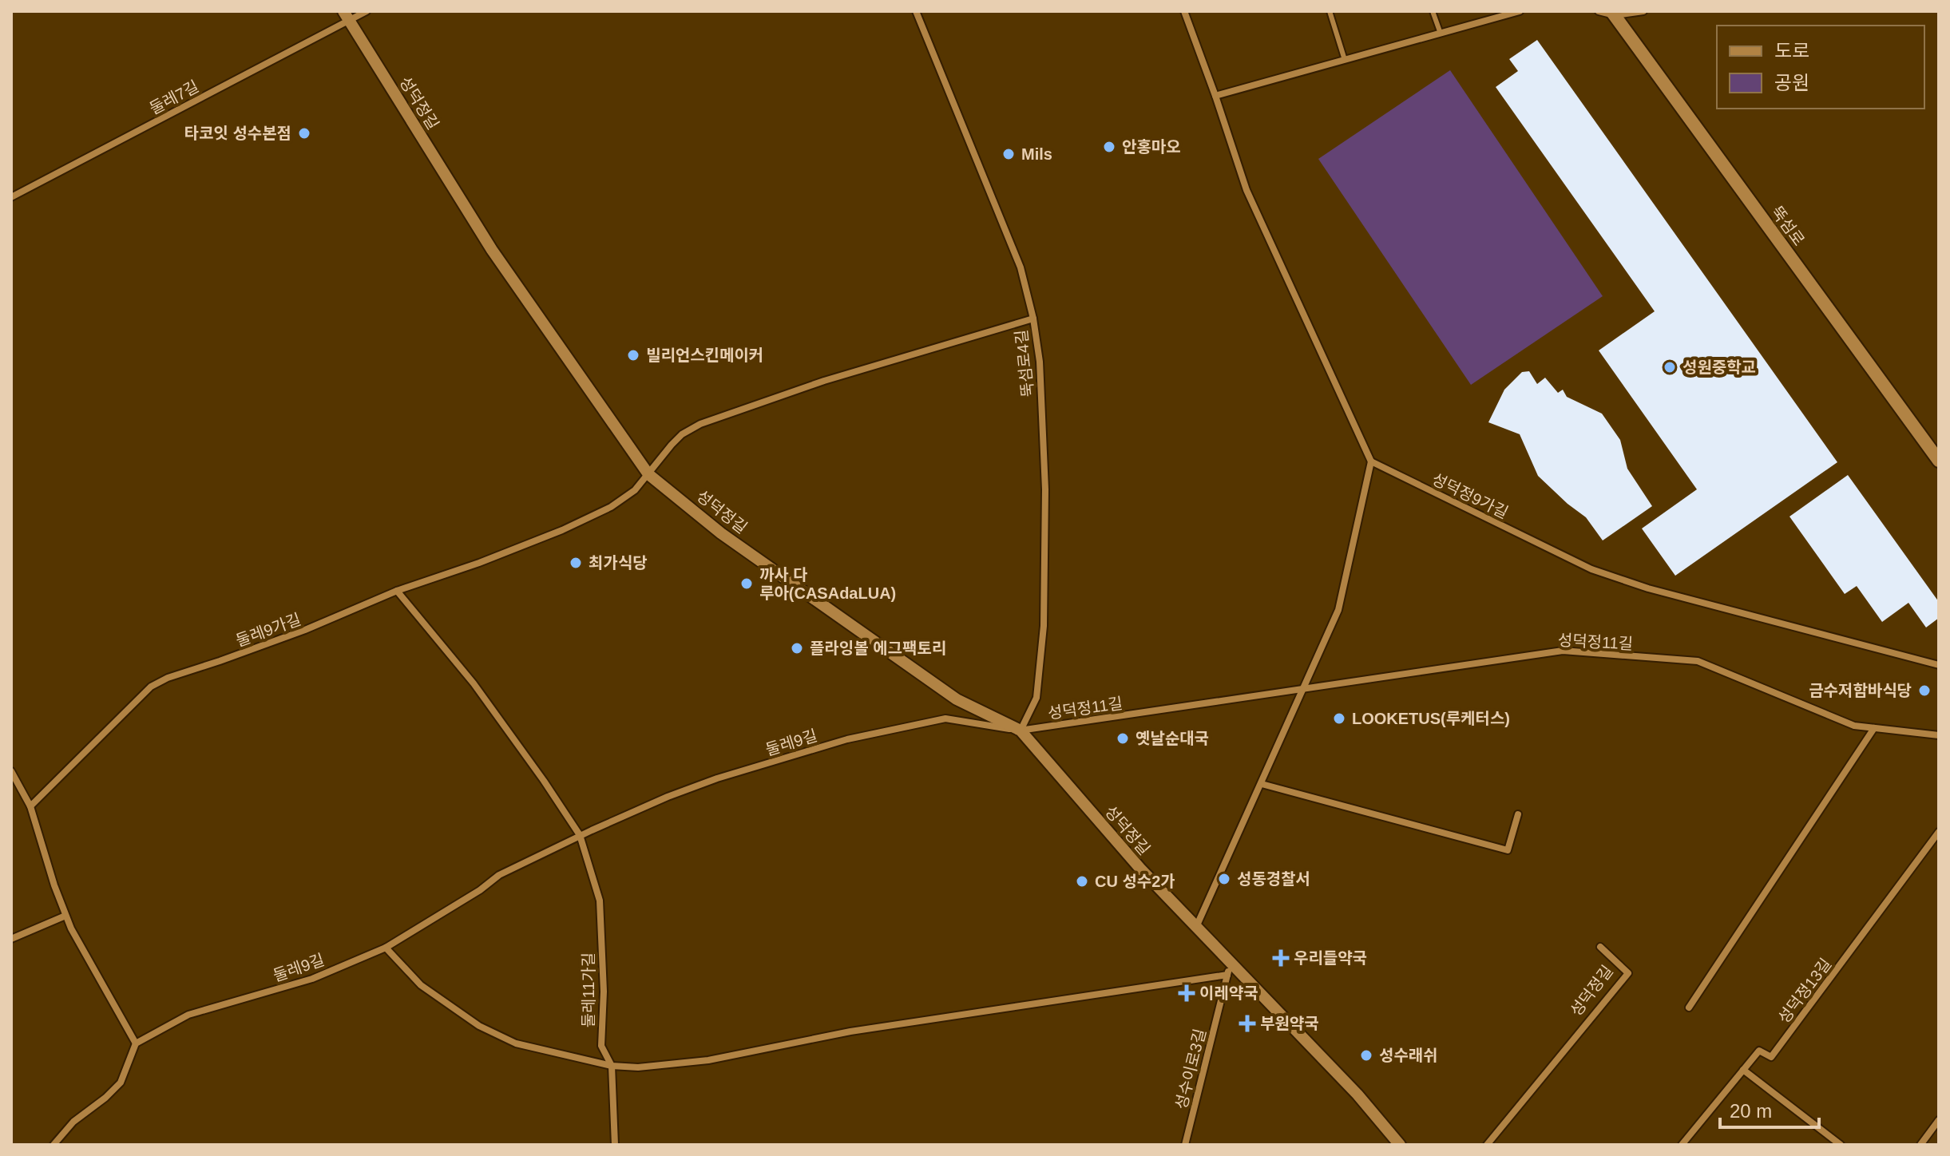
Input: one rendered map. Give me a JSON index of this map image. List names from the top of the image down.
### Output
{
  "streets": {
    "main road": ["뚝섬로"],
    "street": [
      "둘레7길",
      "성덕정길",
      "뚝섬로4길",
      "성덕정9가길",
      "둘레9가길",
      "성덕정11길",
      "둘레9길",
      "둘레11가길",
      "성덕정13길",
      "성수이로3길"
    ]
  },
  "crossings": [
    ["둘레7길", "성덕정길"],
    ["성덕정길", "뚝섬로4길"],
    ["성덕정길", "둘레9가길"],
    ["성덕정길", "성덕정11길"],
    ["성덕정길", "둘레9길"],
    ["성덕정길", "성수이로3길"],
    ["뚝섬로4길", "둘레9가길"],
    ["뚝섬로4길", "성덕정11길"],
    ["뚝섬로4길", "둘레9길"],
    ["성덕정11길", "둘레9길"],
    ["둘레9길", "둘레11가길"]
  ],
  "places": {
    "other": [
      "타코잇 성수본점",
      "안홍마오",
      "Mils",
      "빌리언스킨메이커",
      "성원중학교",
      "최가식당",
      "까사 다 루아(CASAdaLUA)",
      "플라잉볼 에그팩토리",
      "금수저함바식당",
      "LOOKETUS(루케터스)",
      "옛날순대국",
      "성동경찰서",
      "CU 성수2가",
      "성수래쉬"
    ],
    "health": ["우리들약국", "이레약국", "부원약국"]
  },
  "legend": ["도로", "공원"],
  "scale_bar": "20 m"
}
